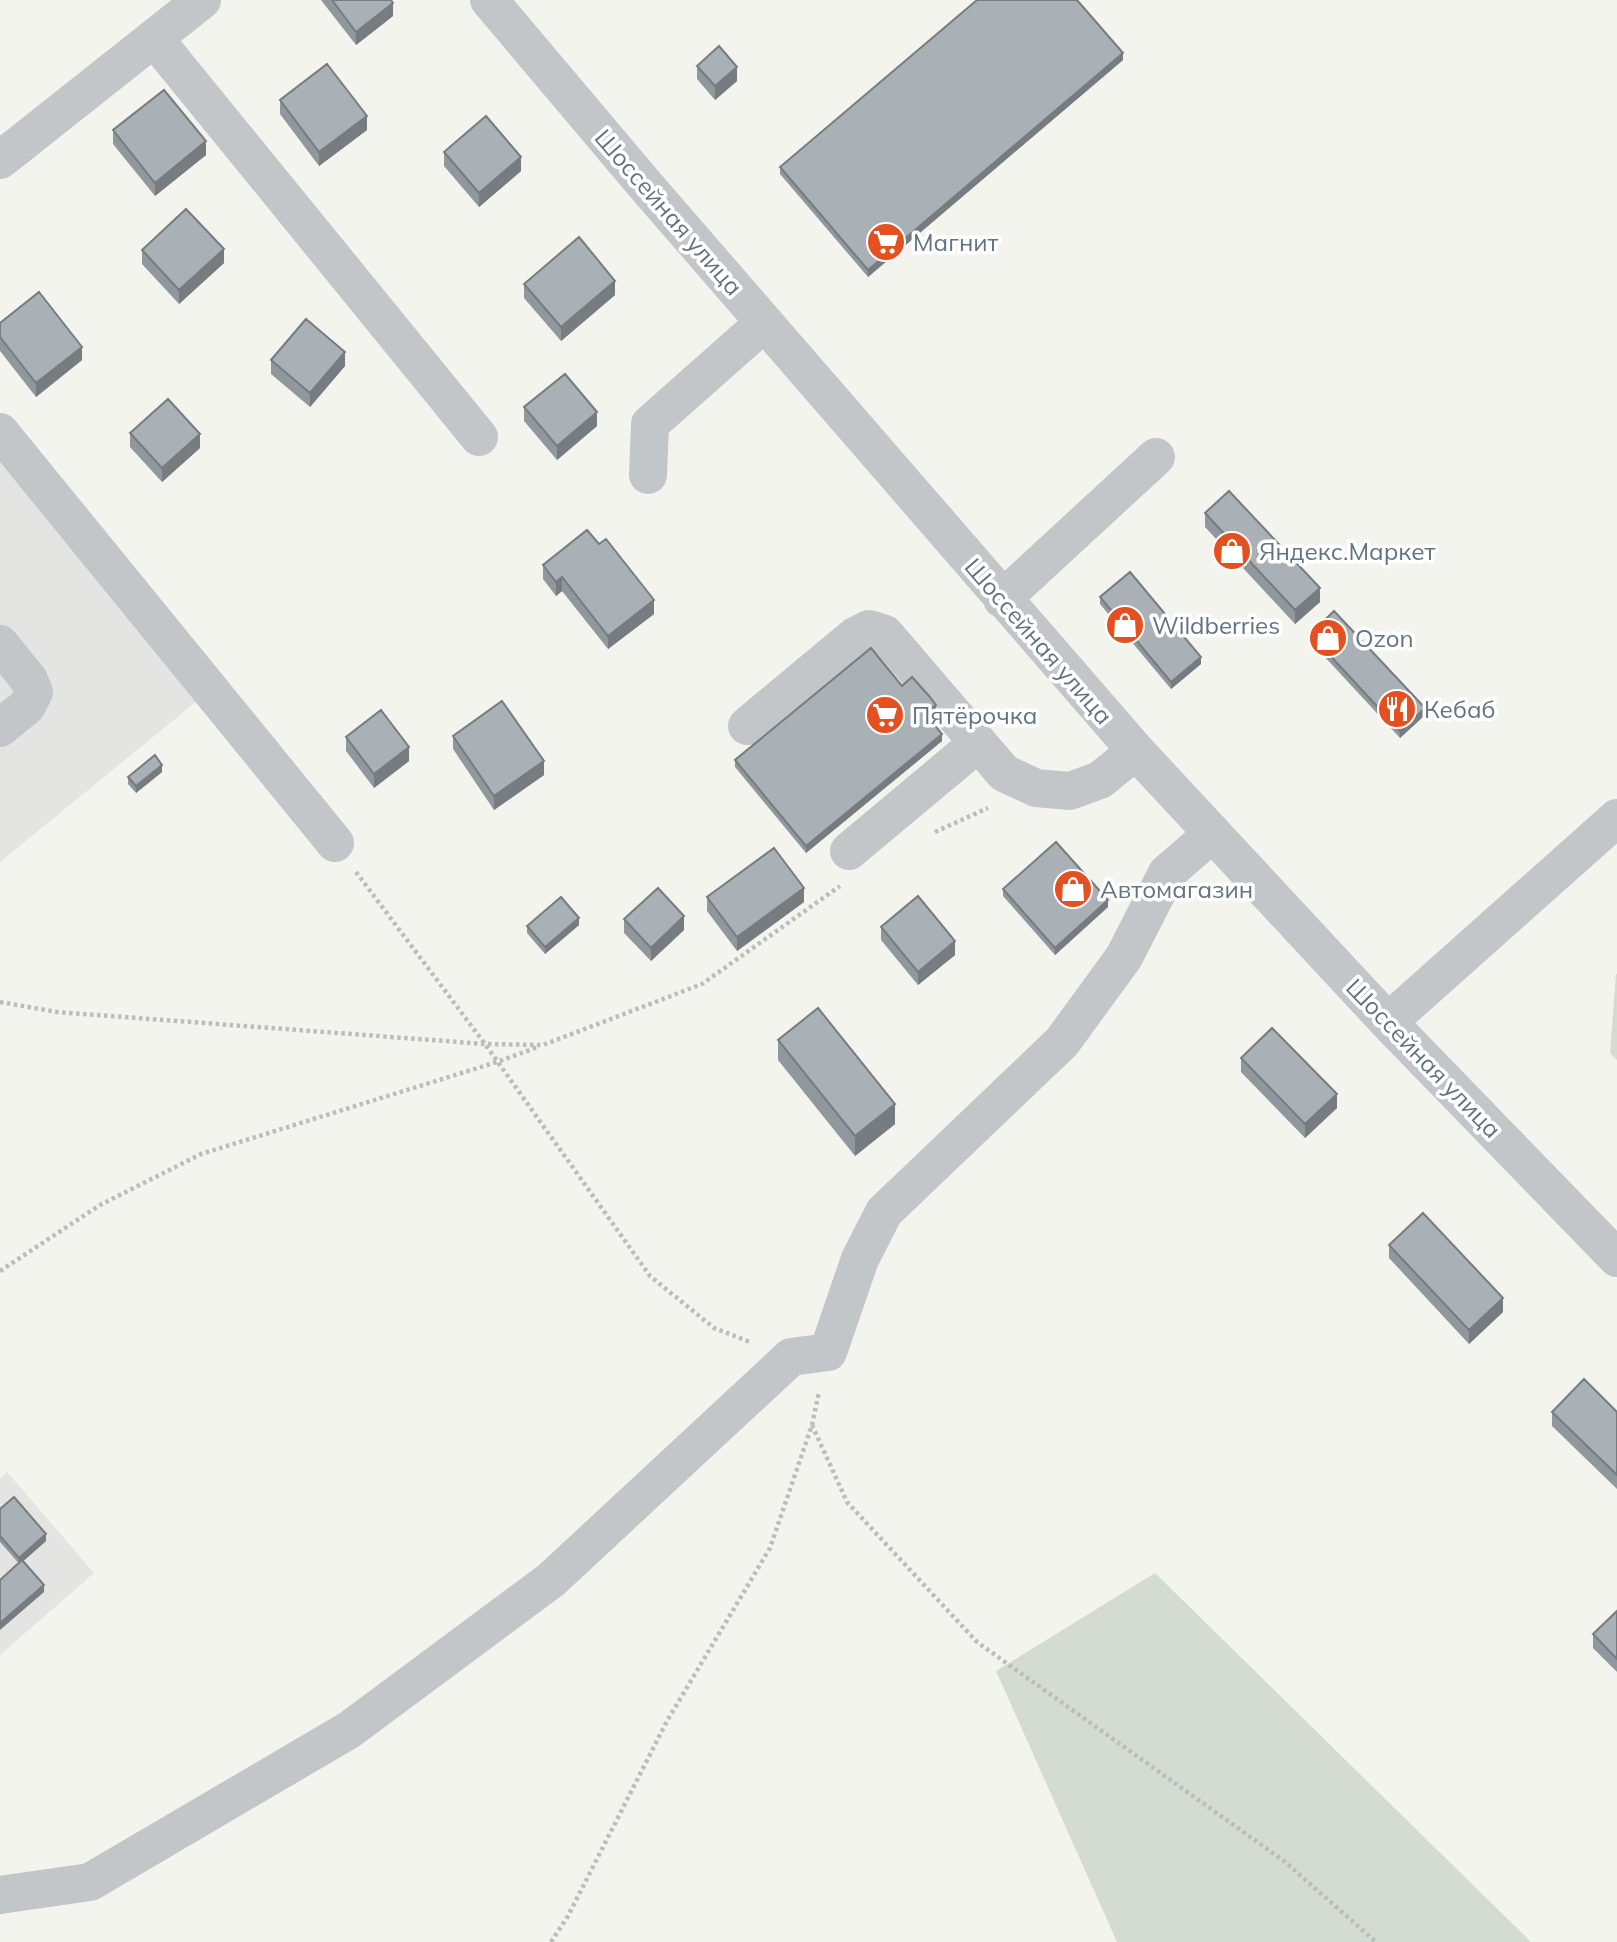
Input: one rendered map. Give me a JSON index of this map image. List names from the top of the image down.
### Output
{
  "streets": {
    "street": ["Шоссейная улица"]
  },
  "places": {
    "supermarket": ["Магнит", "Пятёрочка"],
    "shop": [
      "Яндекс.Маркет",
      "Wildberries",
      "Ozon",
      "Автомагазин"
    ],
    "restaurant": ["Кебаб"]
  }
}
